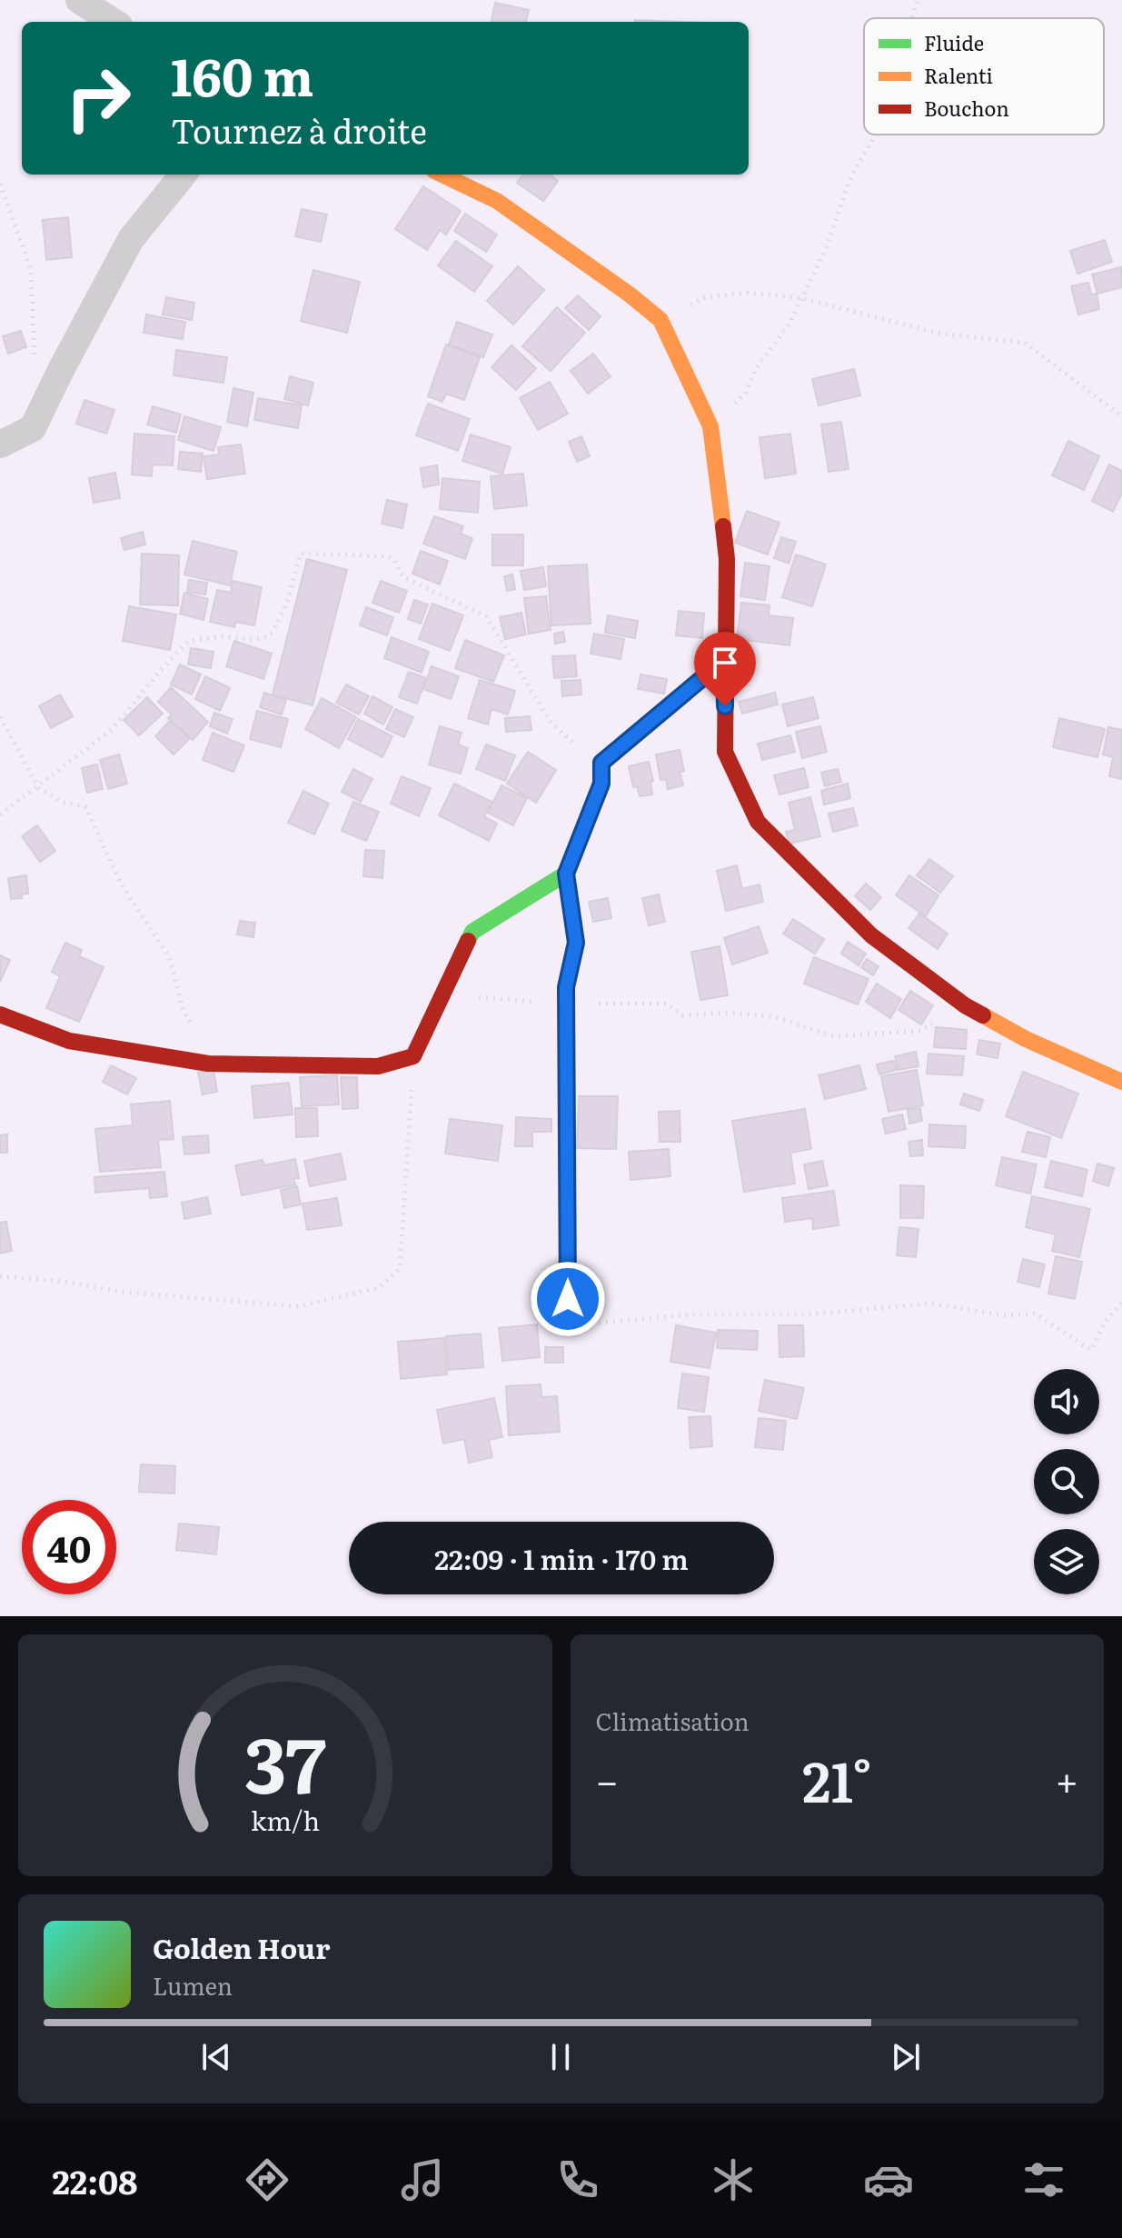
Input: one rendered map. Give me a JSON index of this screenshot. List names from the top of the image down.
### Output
{
  "legend": ["Fluide", "Ralenti", "Bouchon"],
  "page": {
    "turn": ["160 m", "Tournez à droite"],
    "limit": "40",
    "trip": "22:09 · 1 min · 170 m",
    "tile": "Climatisation",
    "heat": ["−", "21°", "+"],
    "song": ["Golden Hour", "Lumen"],
    "tabs": "22:08",
    "gauge": ["37", "km/h"]
  }
}
